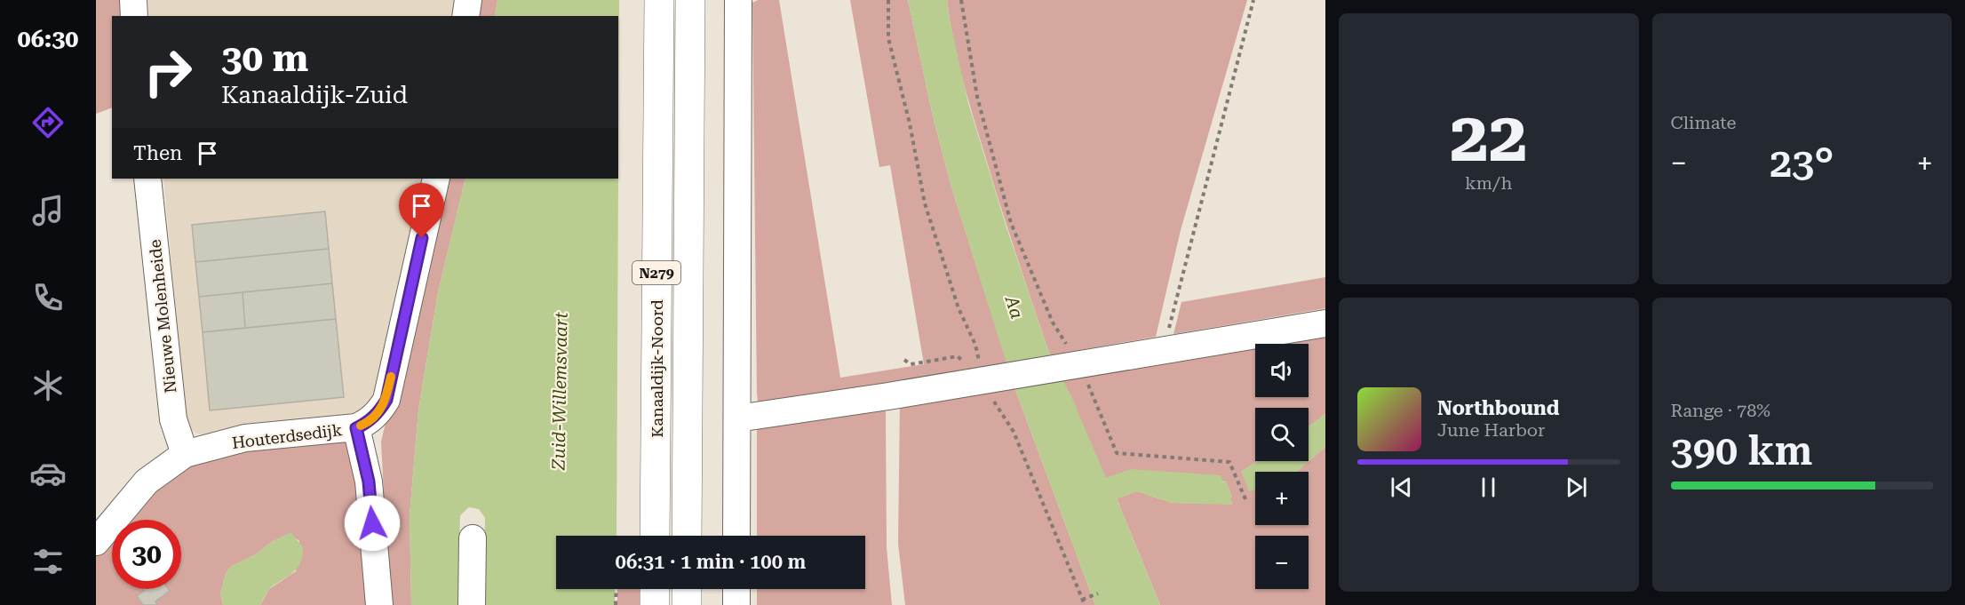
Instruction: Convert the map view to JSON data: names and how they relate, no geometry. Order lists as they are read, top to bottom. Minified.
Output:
{"streets":{"highway":["N279","Kanaaldijk-Noord"],"street":["Nieuwe Molenheide","Houterdsedijk"]},"crossings":[["Nieuwe Molenheide","Houterdsedijk"]],"water":["Aa","Zuid-Willemsvaart"],"page":{"tabs":"06:30","tile":[["22","km/h"],"Climate",["Range · 78%","390 km"]],"turn":["30 m","Kanaaldijk-Zuid"],"then":"Then","heat":["−","23°","+"],"map_buttons":["+","−"],"song":["Northbound","June Harbor"],"limit":"30","trip":"06:31 · 1 min · 100 m"}}
